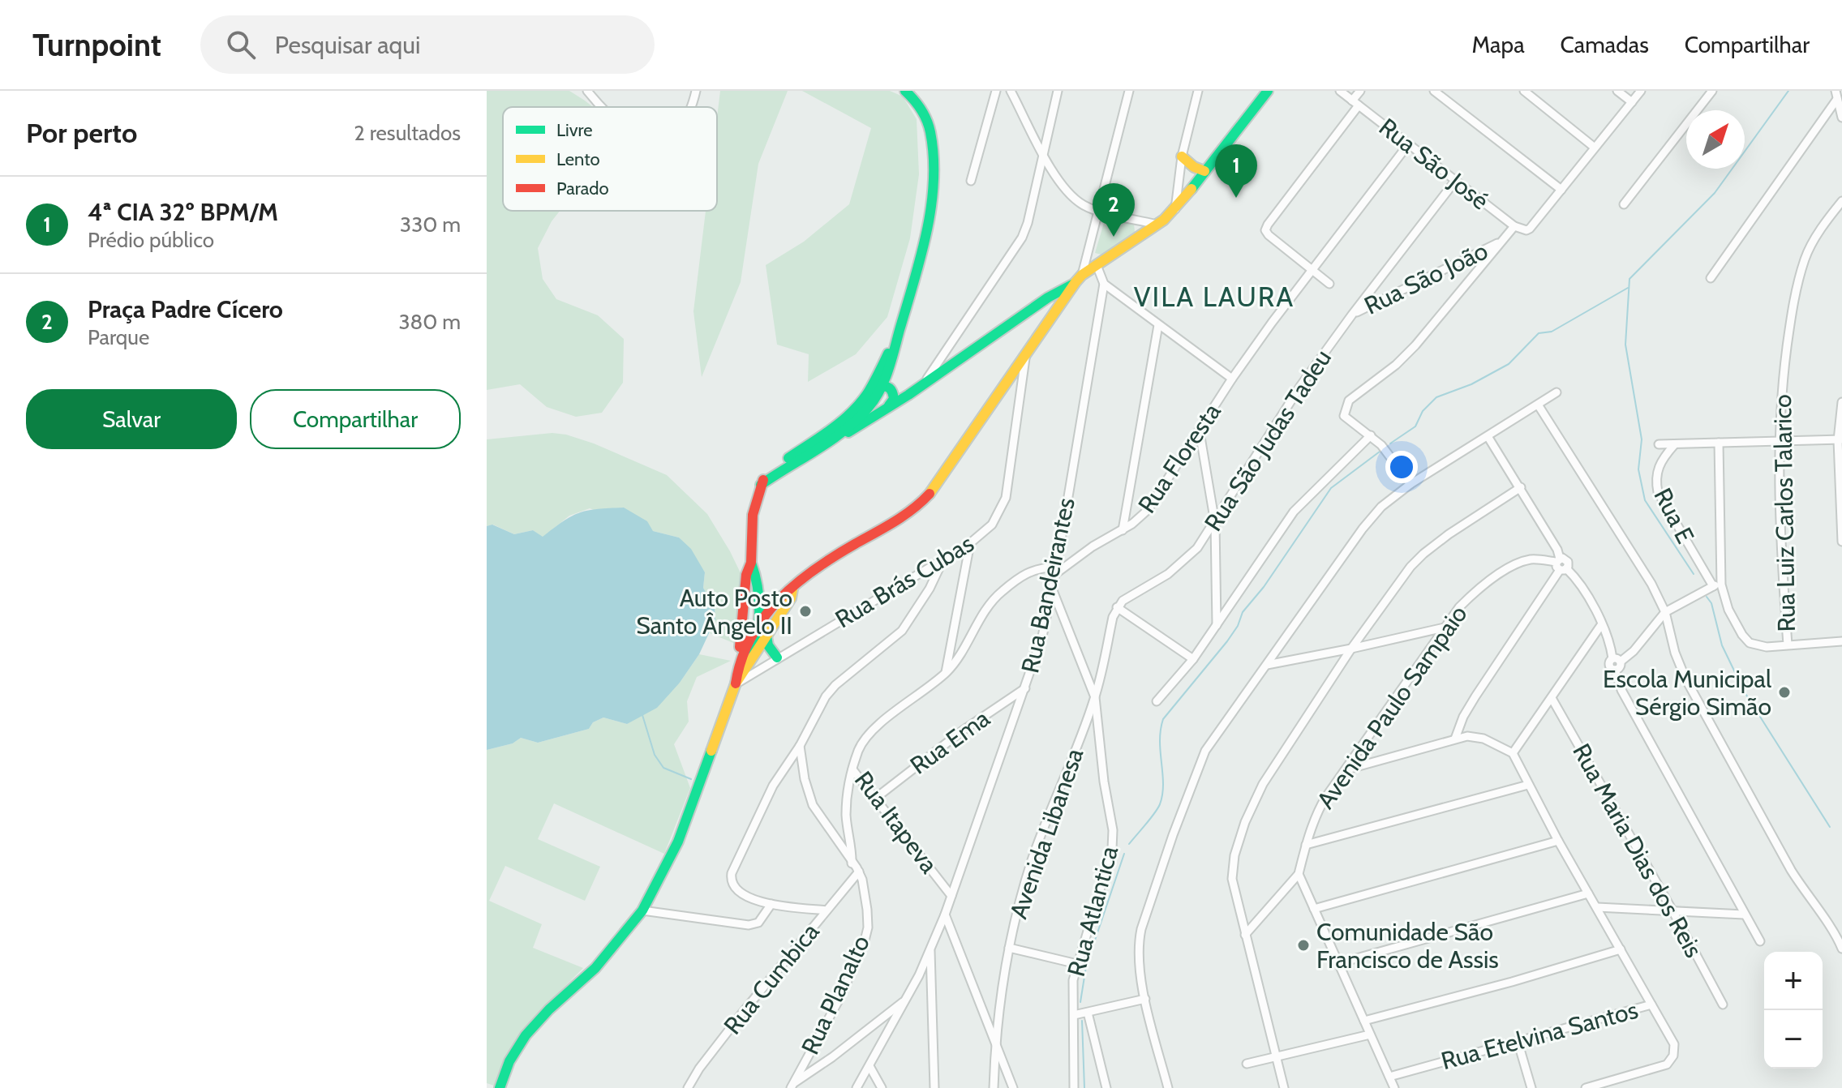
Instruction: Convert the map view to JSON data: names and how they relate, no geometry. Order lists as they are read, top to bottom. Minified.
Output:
{"streets":{"street":["Rua São José","Rua São João","Rua São Judas Tadeu","Rua Floresta","Rua Luiz Carlos Talarico","Rua E","Rua Brás Cubas","Rua Bandeirantes","Avenida Paulo Sampaio","Rua Ema","Rua Itapeva","Avenida Libanesa","Rua Maria Dias dos Reis","Rua Atlantica","Rua Cumbica","Rua Planalto","Rua Etelvina Santos"]},"crossings":[["Rua São José","Rua São Judas Tadeu"],["Rua São José","Rua Floresta"],["Rua São João","Rua São Judas Tadeu"],["Rua Floresta","Rua Bandeirantes"],["Rua Floresta","Rua Itapeva"],["Rua Bandeirantes","Rua Ema"],["Rua Bandeirantes","Rua Itapeva"],["Rua Bandeirantes","Rua Atlantica"],["Rua Ema","Rua Itapeva"],["Rua Itapeva","Rua Planalto"],["Avenida Libanesa","Rua Atlantica"],["Rua Cumbica","Rua Planalto"]],"districts":["VILA LAURA"],"places":["Auto Posto Santo Ângelo II","Escola Municipal Sérgio Simão","Comunidade São Francisco de Assis"],"legend":["Livre","Lento","Parado"],"north":"top right","page":{"header":"Turnpoint","search":"Pesquisar aqui","nav":["Mapa","Camadas","Compartilhar"],"heading":["Por perto","2 resultados"],"pins":["1","2"],"list":[{"mark":"1","name":"4ª CIA 32º BPM/M","note":"Prédio público","value":"330 m"},{"mark":"2","name":"Praça Padre Cícero","note":"Parque","value":"380 m"}],"buttons":["Salvar","Compartilhar"],"map_buttons":["+","−"]}}
